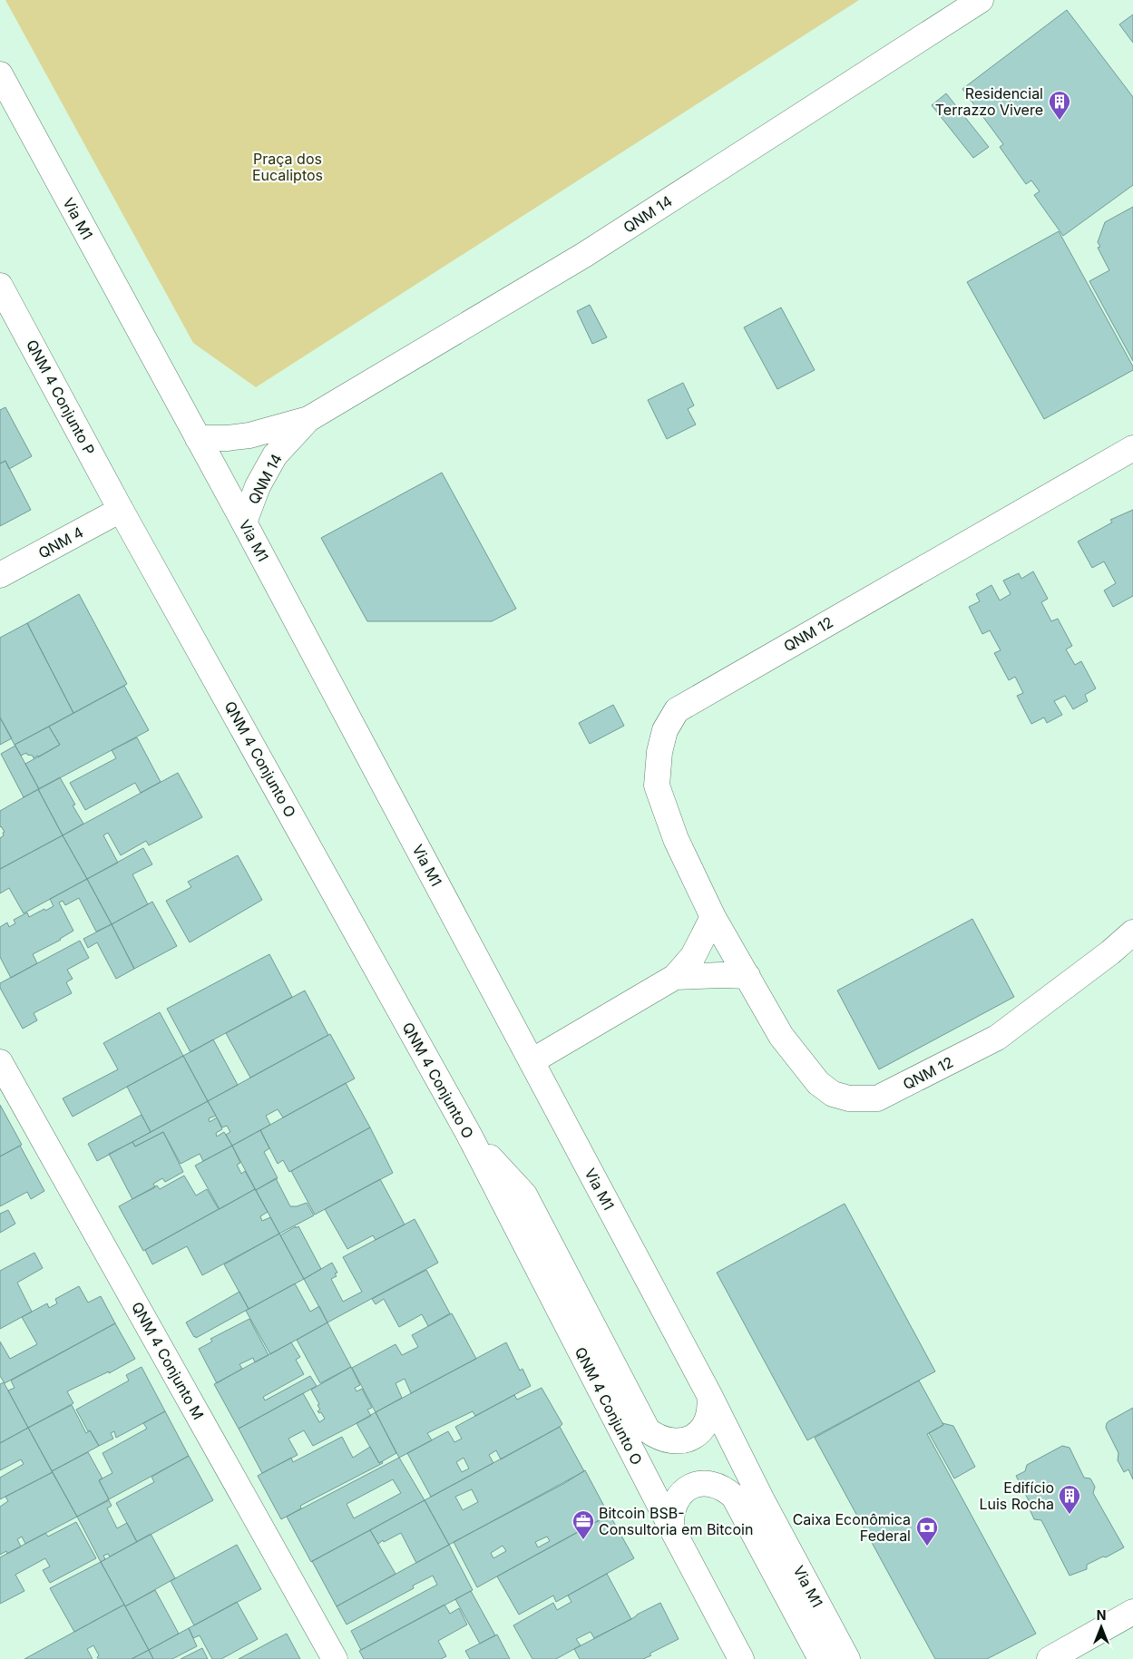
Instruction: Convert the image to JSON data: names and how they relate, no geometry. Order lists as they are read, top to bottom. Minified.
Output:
{"streets":{"main road":["QNM 14","Via M1","QNM 4 Conjunto P","QNM 4","QNM 12","QNM 4 Conjunto O","QNM 4 Conjunto M"]},"crossings":[["QNM 14","Via M1"],["QNM 4 Conjunto P","QNM 4"],["QNM 4 Conjunto P","QNM 4 Conjunto O"],["QNM 4","QNM 4 Conjunto O"]],"parks":["Praça dos Eucaliptos"],"places":{"building":["Residencial Terrazzo Vivere","Edifício Luis Rocha"],"office":["Bitcoin BSB- Consultoria em Bitcoin"],"bank":["Caixa Econômica Federal"]},"north":"top"}
